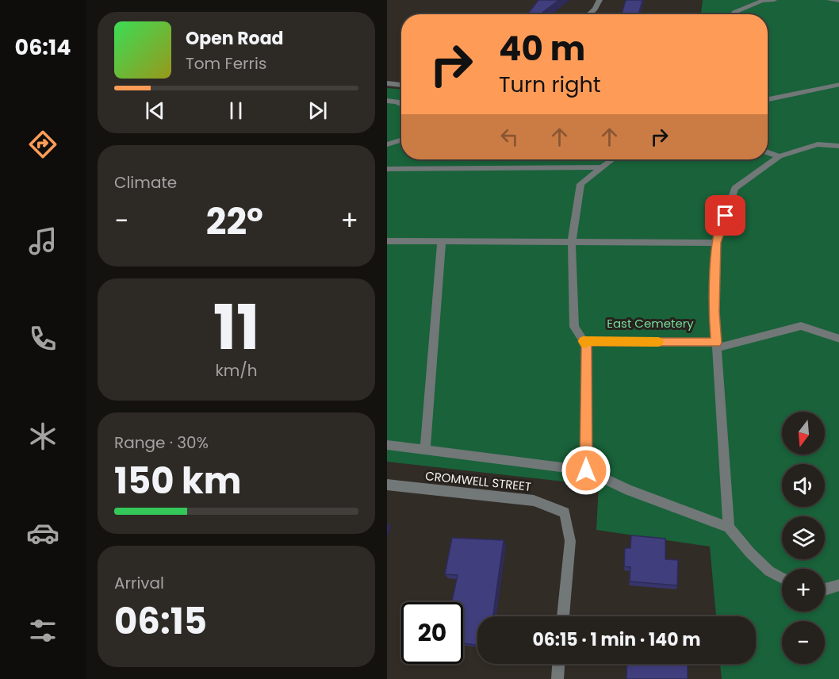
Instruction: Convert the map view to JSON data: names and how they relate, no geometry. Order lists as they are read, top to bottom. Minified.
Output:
{"streets":{"street":["CROMWELL STREET"]},"parks":["East Cemetery"],"north":"bottom","page":{"tabs":"06:14","turn":["40 m","Turn right"],"song":["Open Road","Tom Ferris"],"tile":["Climate",["11","km/h"],["Range · 30%","150 km"],["Arrival","06:15"]],"heat":["−","22°","+"],"map_buttons":["+","−"],"limit":"20","trip":"06:15 · 1 min · 140 m"}}
